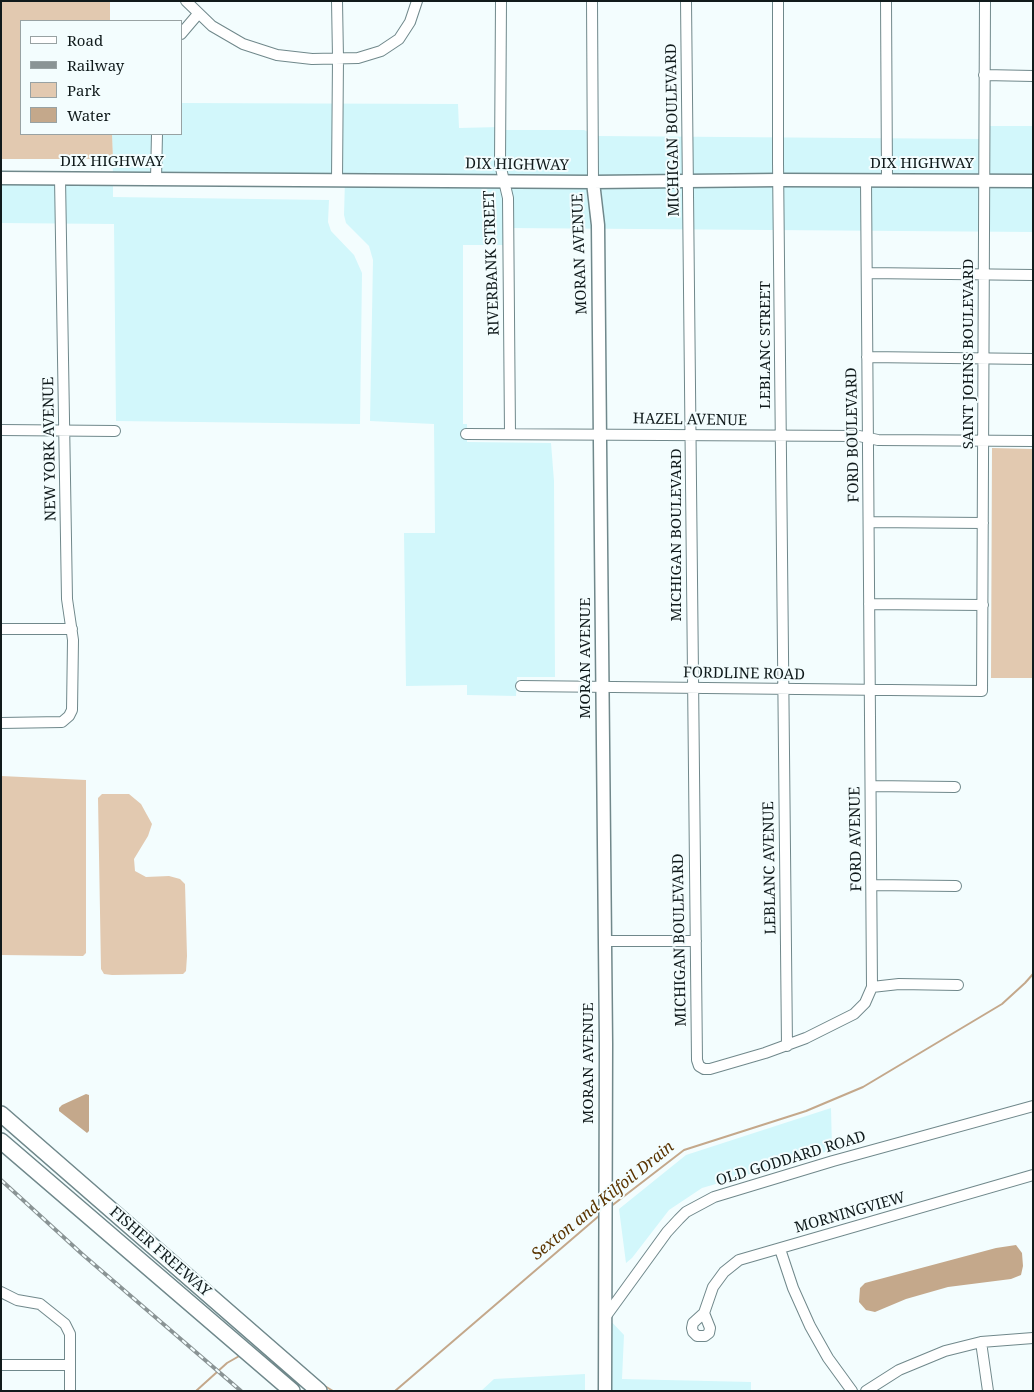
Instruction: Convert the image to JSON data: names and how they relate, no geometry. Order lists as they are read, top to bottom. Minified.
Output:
{"streets":{"highway":["FISHER FREEWAY"],"main road":["DIX HIGHWAY","MORAN AVENUE"],"street":["MICHIGAN BOULEVARD","RIVERBANK STREET","LEBLANC STREET","SAINT JOHNS BOULEVARD","HAZEL AVENUE","FORD BOULEVARD","NEW YORK AVENUE","FORDLINE ROAD","FORD AVENUE","LEBLANC AVENUE","OLD GODDARD ROAD","MORNINGVIEW"]},"crossings":[["MICHIGAN BOULEVARD","DIX HIGHWAY"],["MICHIGAN BOULEVARD","HAZEL AVENUE"],["MICHIGAN BOULEVARD","FORDLINE ROAD"],["MICHIGAN BOULEVARD","LEBLANC AVENUE"],["DIX HIGHWAY","MORAN AVENUE"],["DIX HIGHWAY","RIVERBANK STREET"],["DIX HIGHWAY","LEBLANC STREET"],["DIX HIGHWAY","SAINT JOHNS BOULEVARD"],["DIX HIGHWAY","FORD BOULEVARD"],["DIX HIGHWAY","NEW YORK AVENUE"],["MORAN AVENUE","HAZEL AVENUE"],["MORAN AVENUE","FORDLINE ROAD"],["MORAN AVENUE","OLD GODDARD ROAD"],["RIVERBANK STREET","HAZEL AVENUE"],["LEBLANC STREET","HAZEL AVENUE"],["LEBLANC STREET","FORDLINE ROAD"],["LEBLANC STREET","LEBLANC AVENUE"],["SAINT JOHNS BOULEVARD","HAZEL AVENUE"],["SAINT JOHNS BOULEVARD","FORDLINE ROAD"],["HAZEL AVENUE","FORD BOULEVARD"],["FORD BOULEVARD","FORDLINE ROAD"],["FORD BOULEVARD","FORD AVENUE"],["FORDLINE ROAD","FORD AVENUE"],["FORDLINE ROAD","LEBLANC AVENUE"]],"water":["Sexton and Kilfoil Drain"],"legend":["Road","Railway","Park","Water"]}
